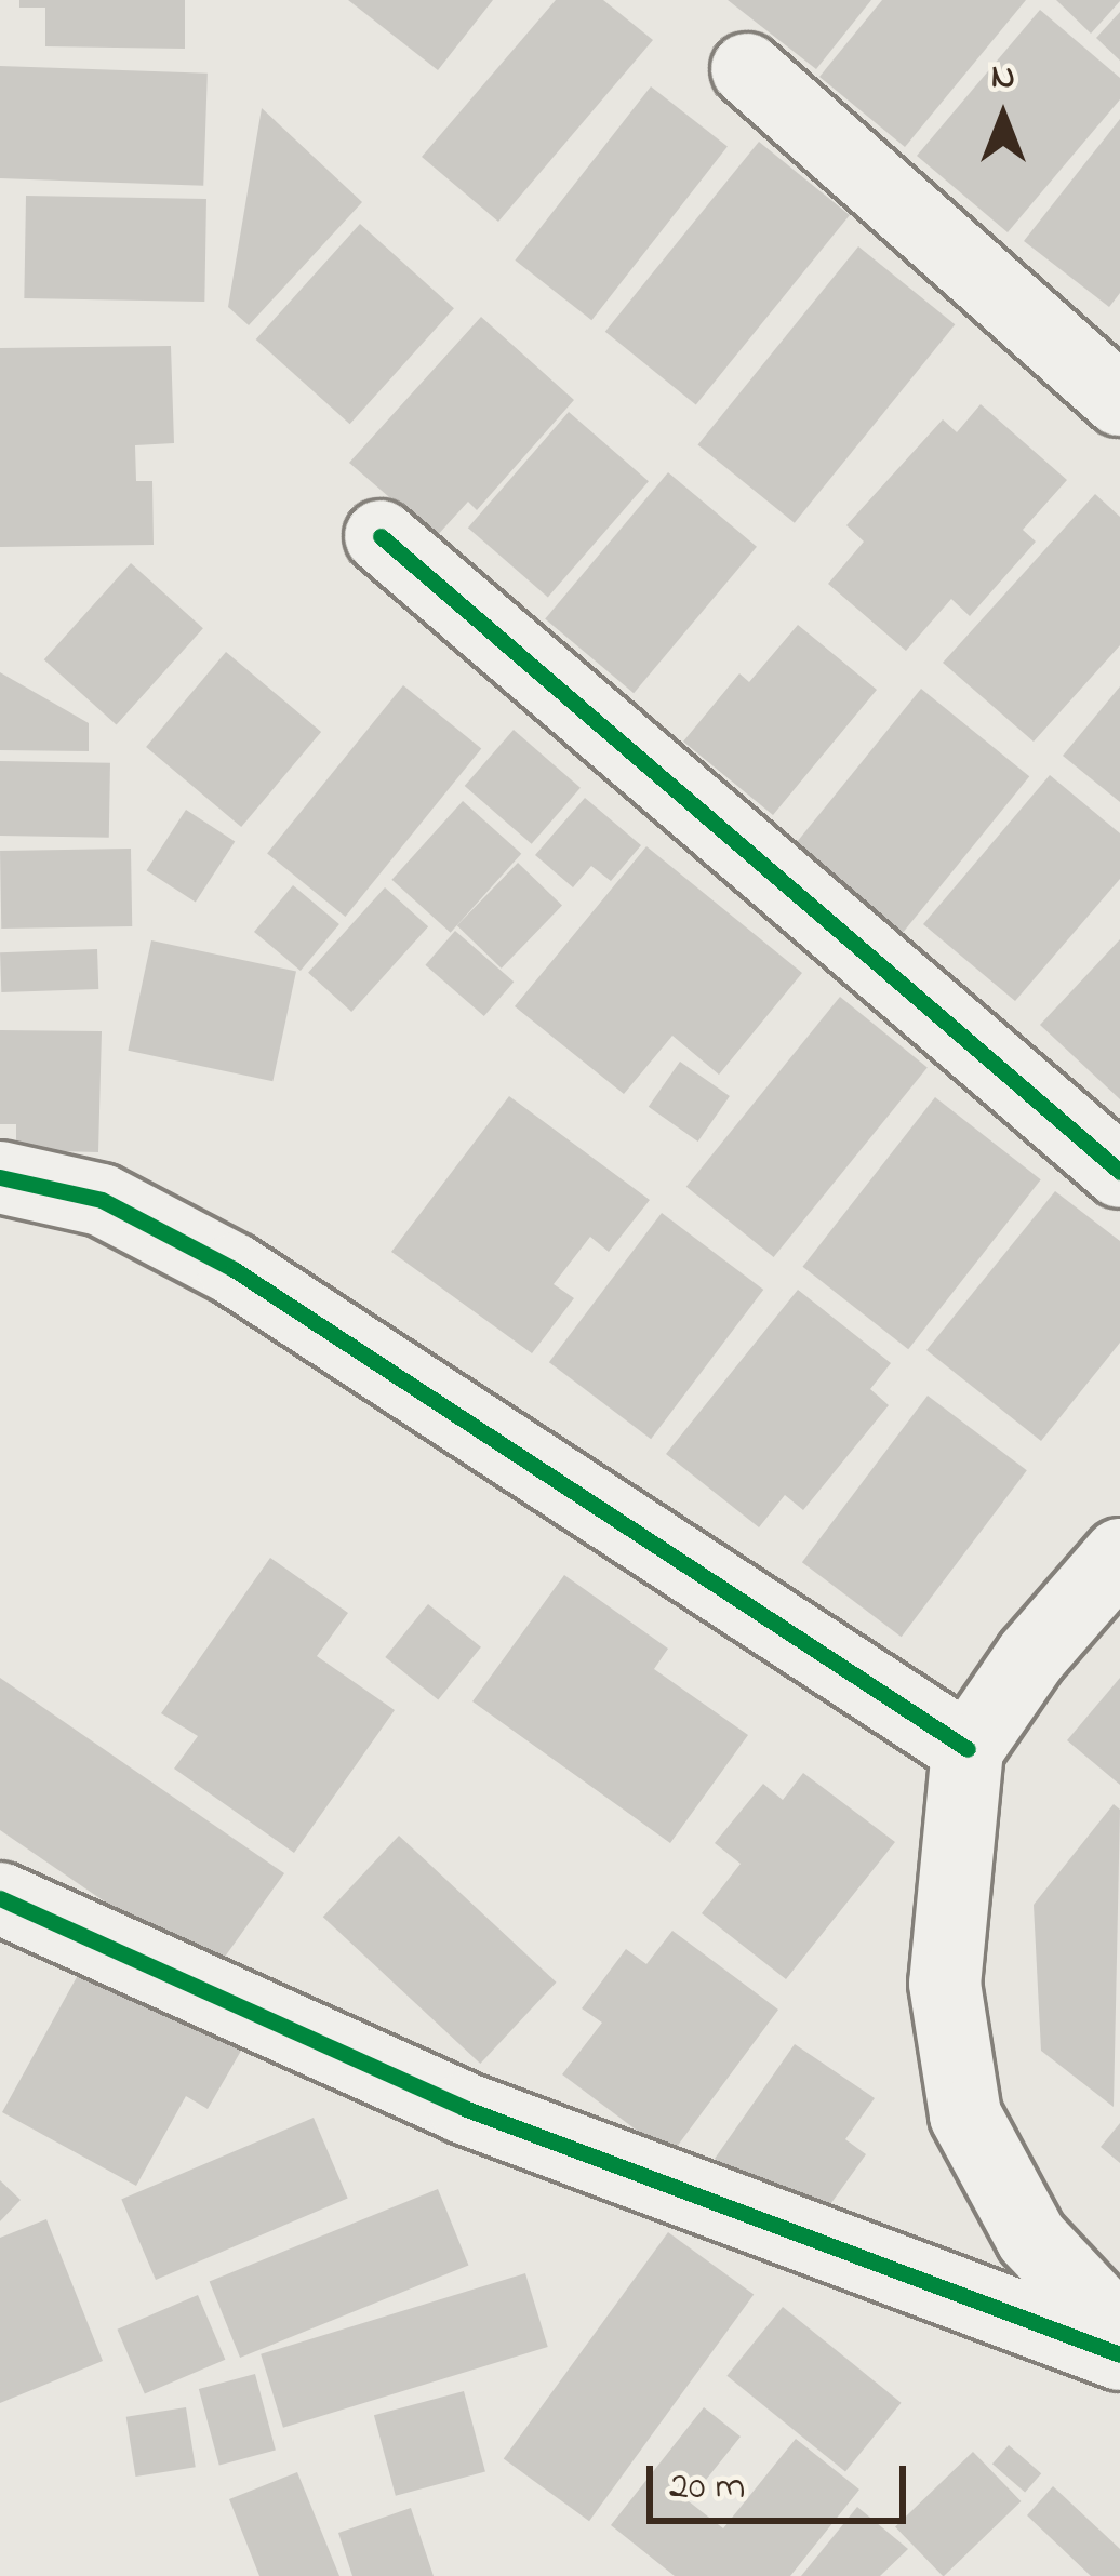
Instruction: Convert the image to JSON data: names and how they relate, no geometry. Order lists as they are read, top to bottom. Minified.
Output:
{"scale_bar":"20 m","north":"top"}
